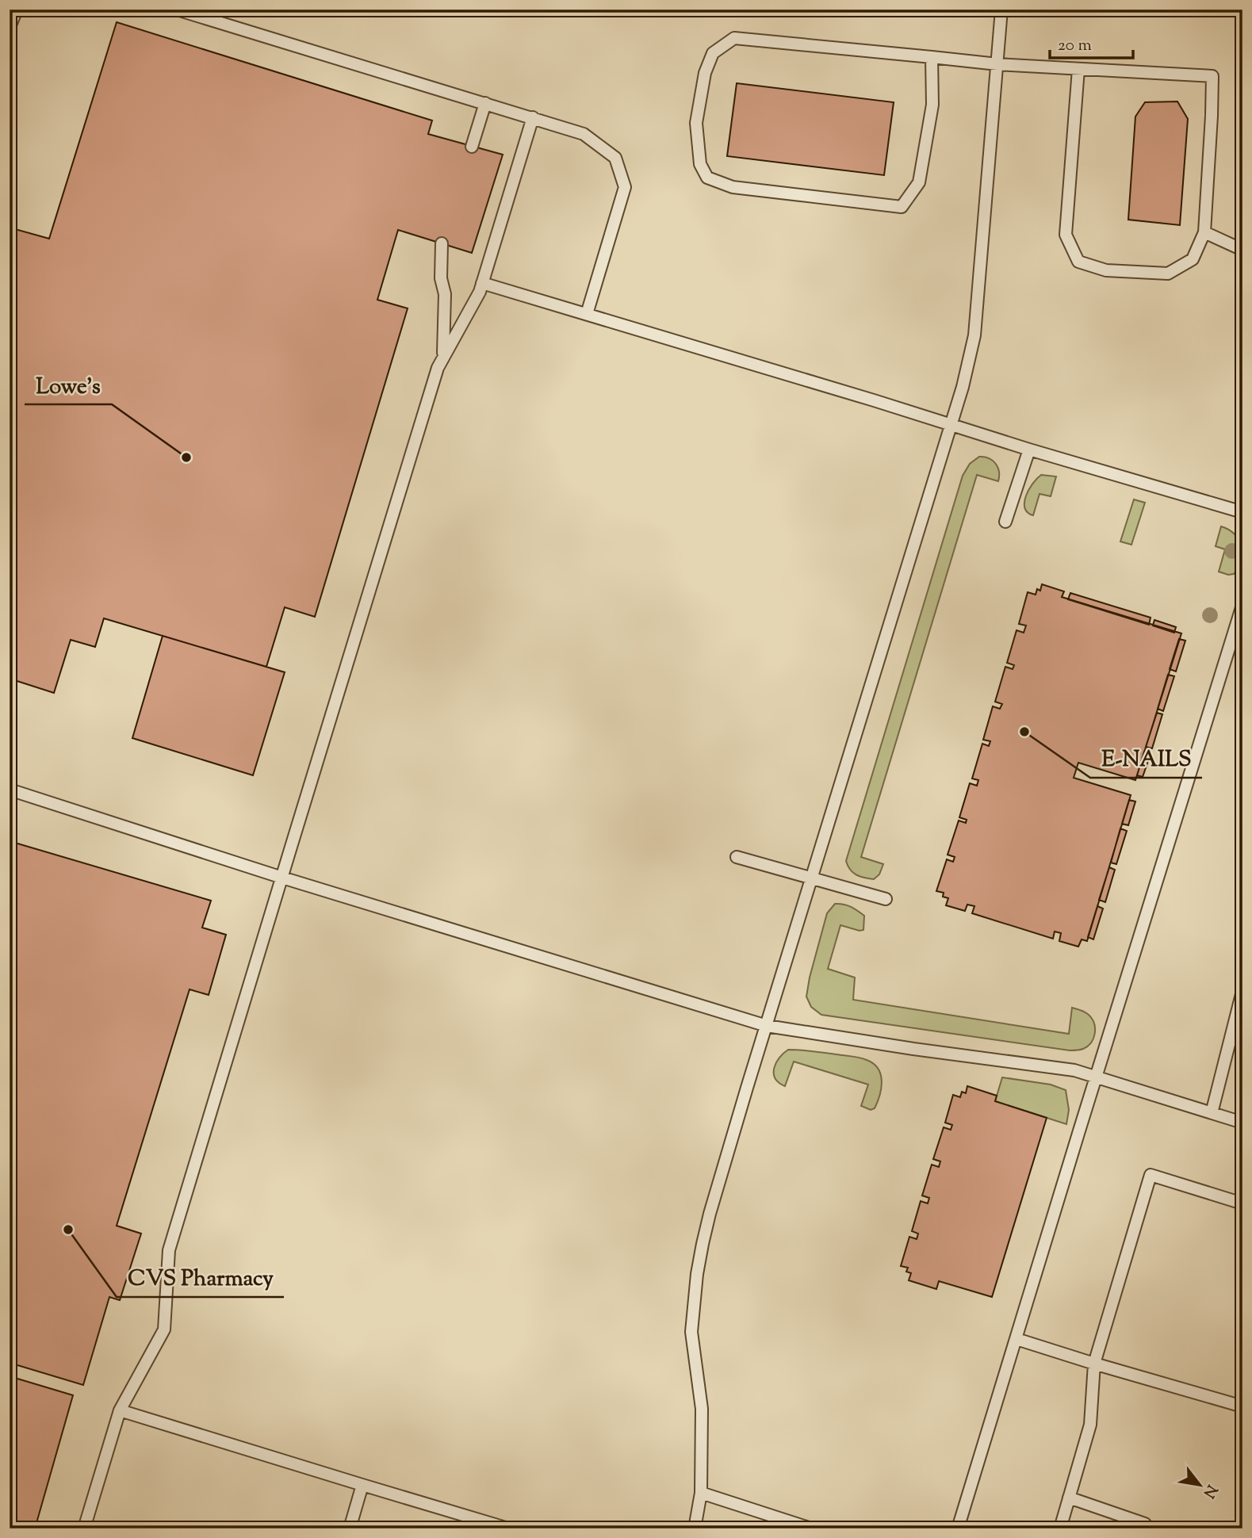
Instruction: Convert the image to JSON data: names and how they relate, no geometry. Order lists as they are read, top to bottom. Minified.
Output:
{"places":["Lowe's","E-NAILS","CVS Pharmacy"],"scale_bar":"20 m","north":"bottom right"}
